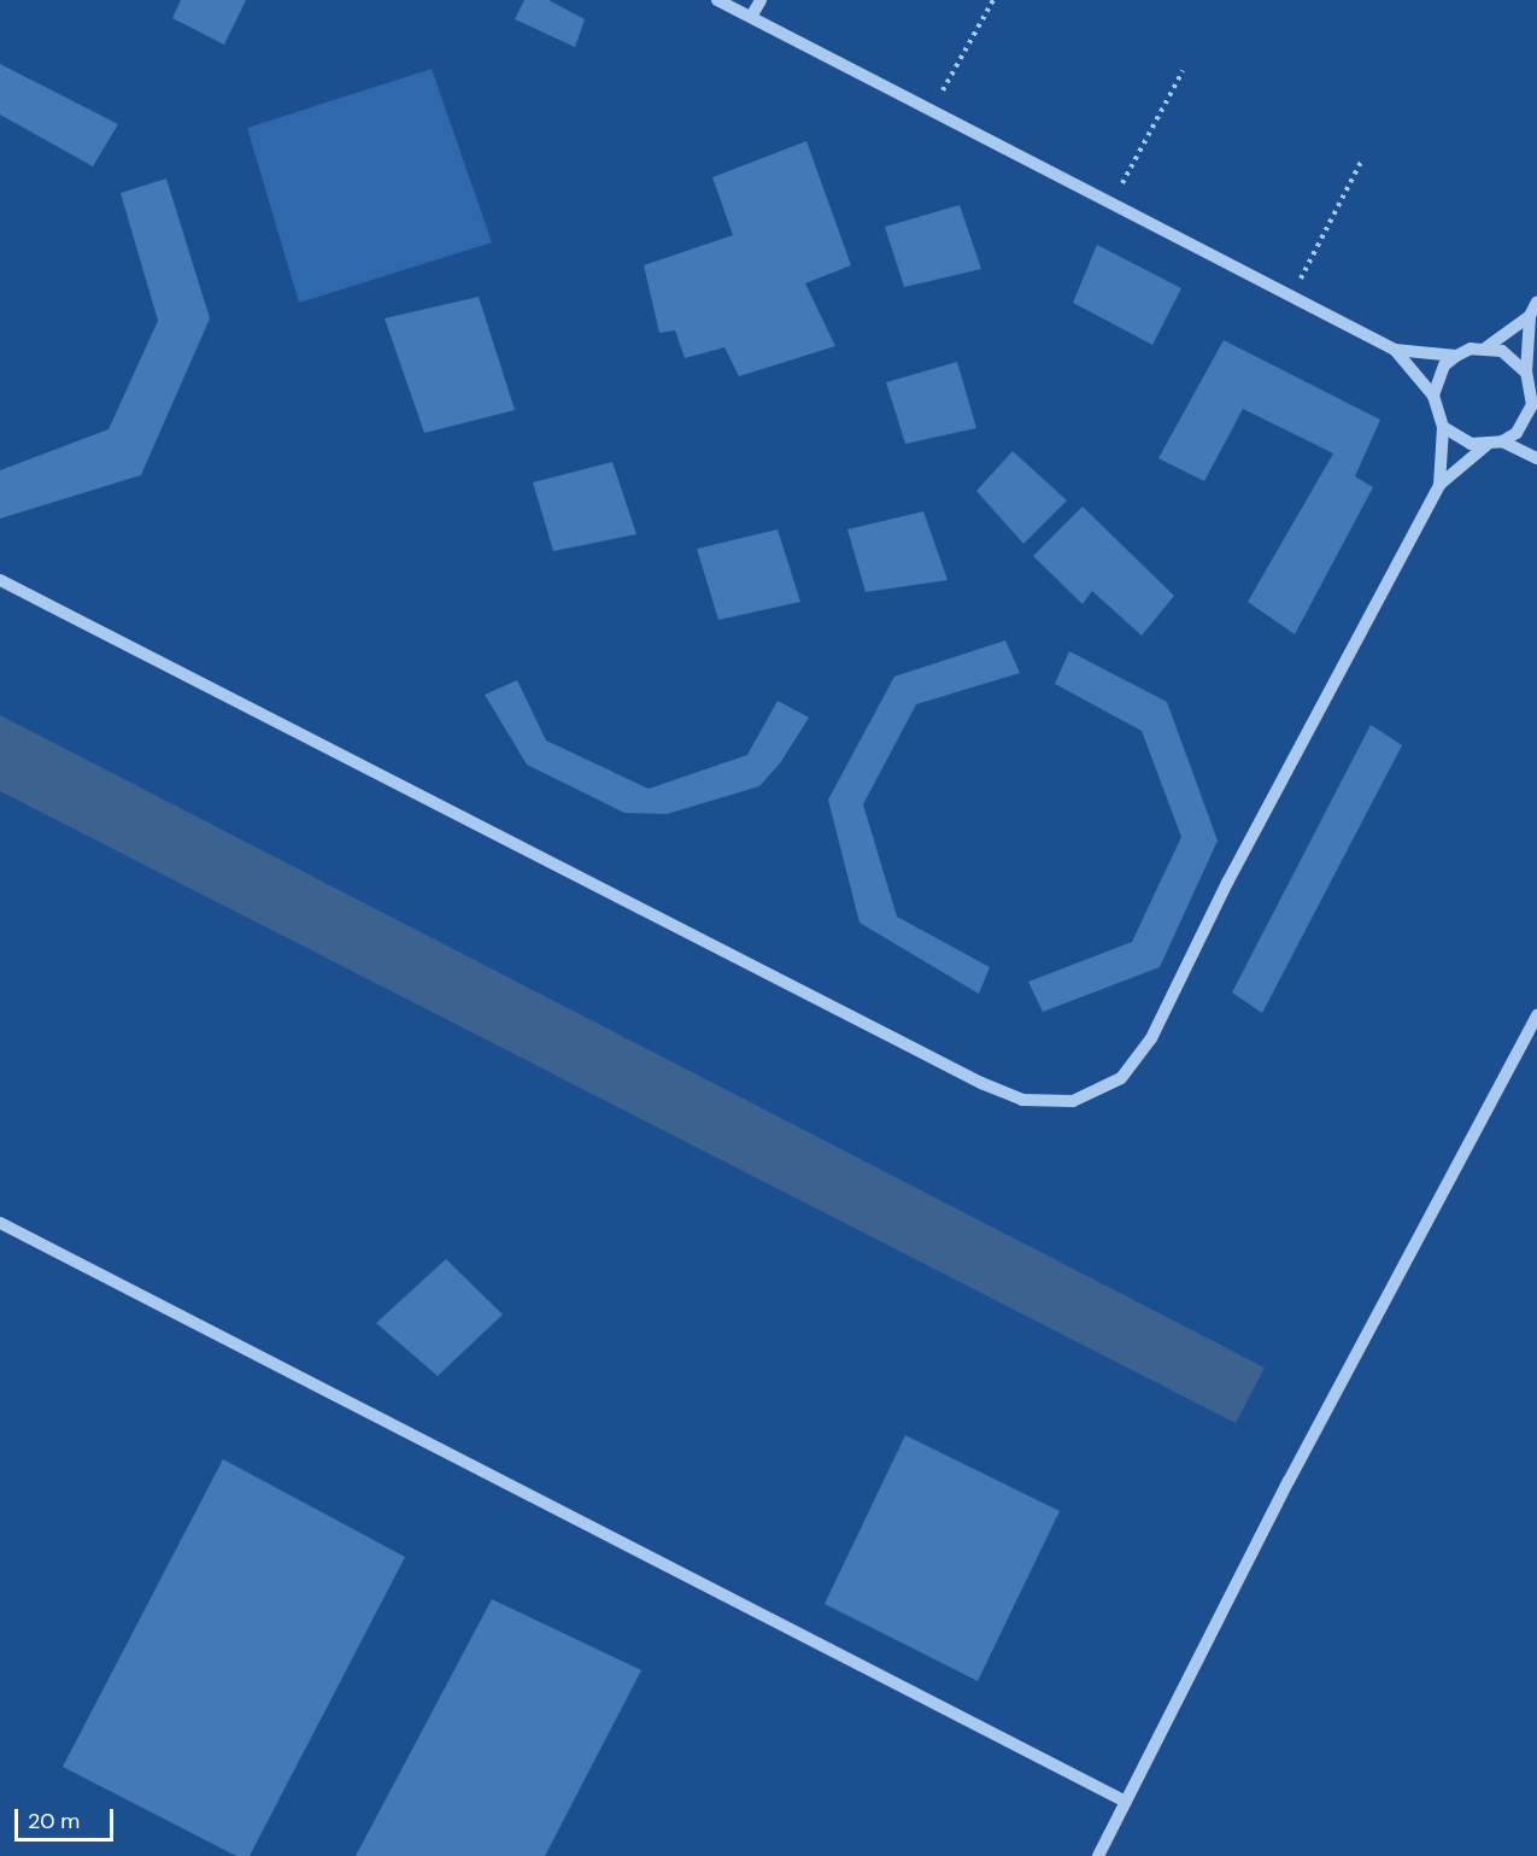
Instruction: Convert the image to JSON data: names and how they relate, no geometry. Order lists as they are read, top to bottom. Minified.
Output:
{"scale_bar":"20 m"}
